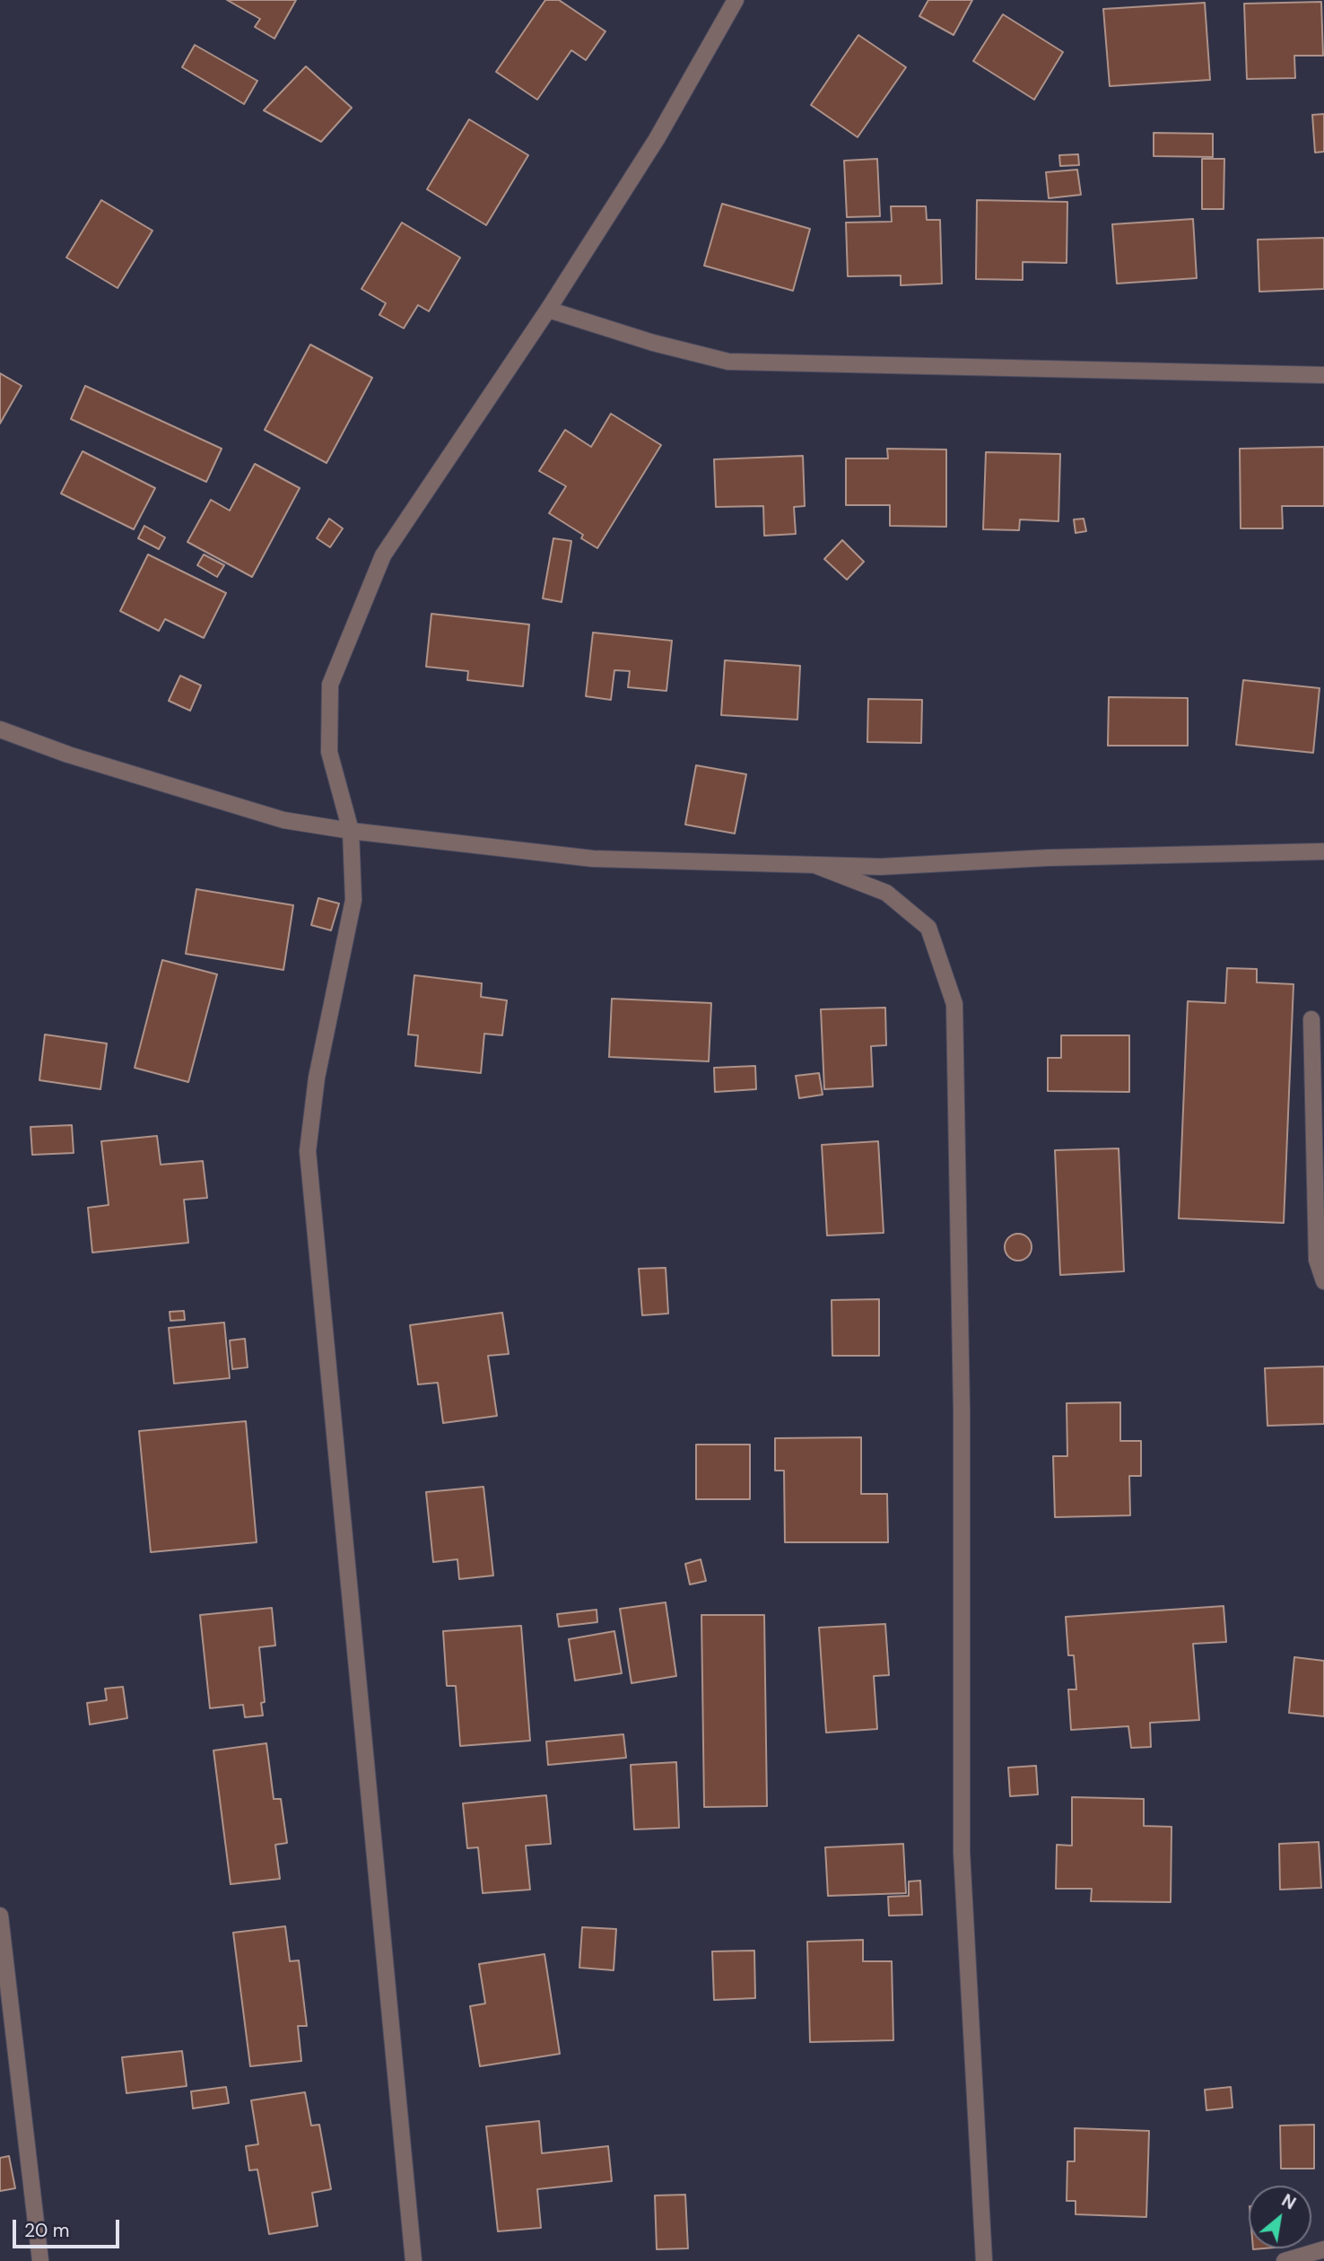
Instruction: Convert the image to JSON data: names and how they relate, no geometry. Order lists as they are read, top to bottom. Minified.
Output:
{"scale_bar":"20 m","north":"top right"}
